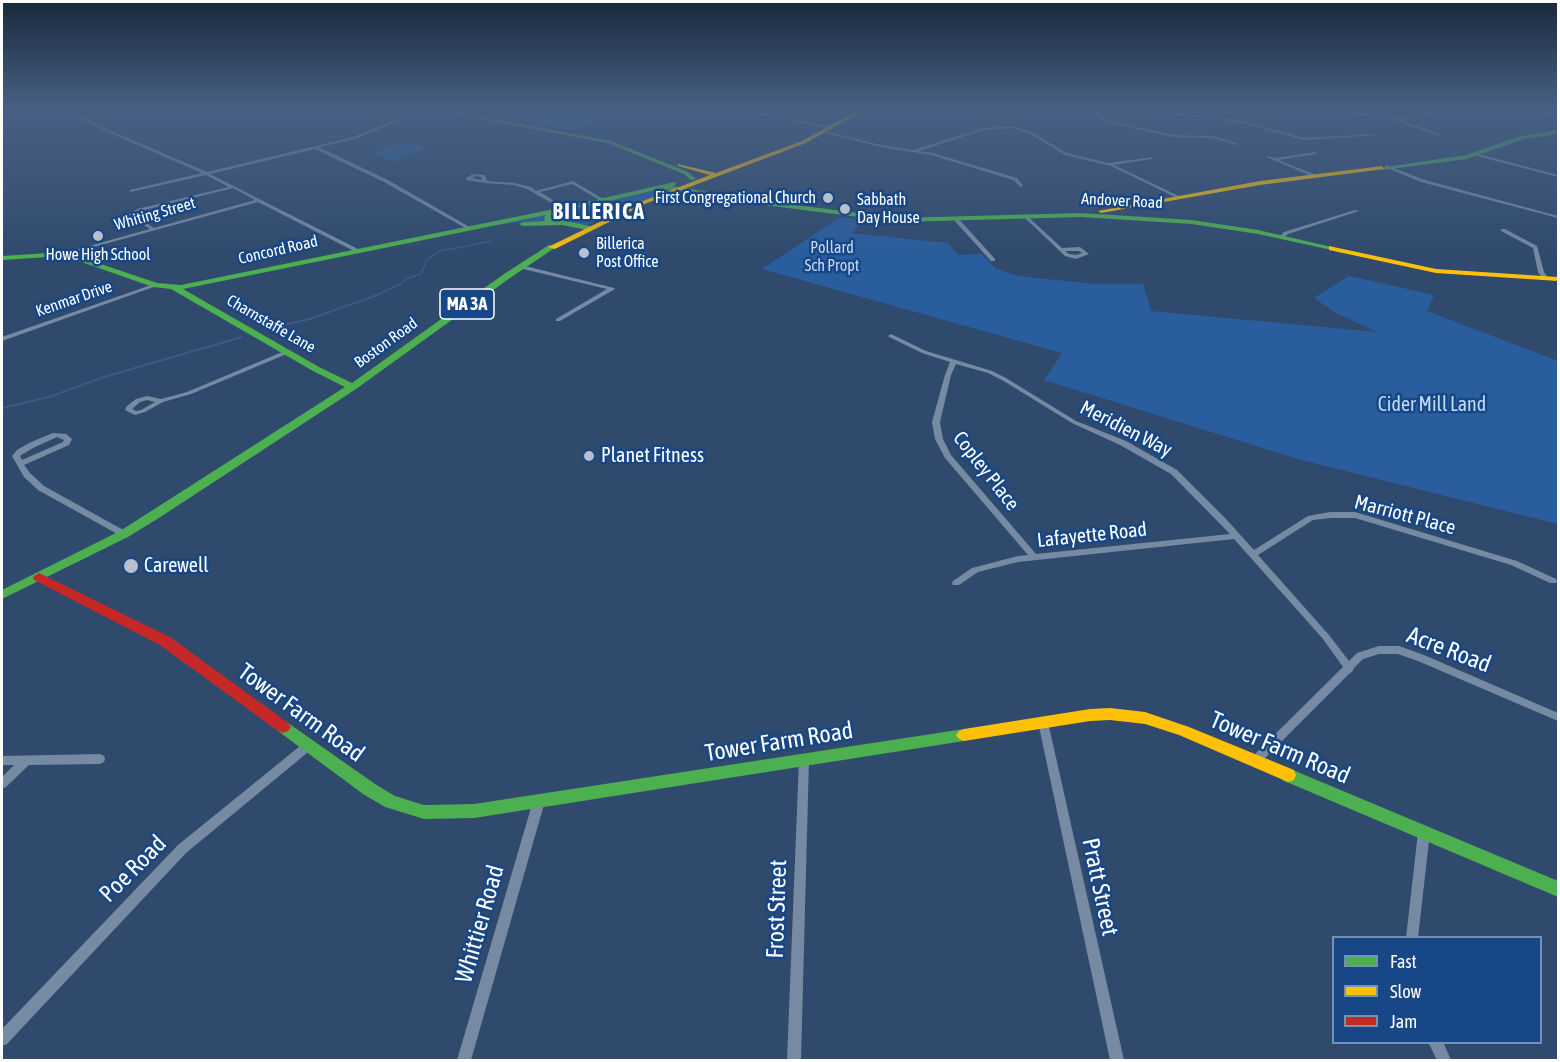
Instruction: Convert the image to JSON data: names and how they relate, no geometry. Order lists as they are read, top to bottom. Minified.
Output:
{"streets":{"main road":["Andover Road","Concord Road","MA 3A","Charnstaffe Lane","Boston Road","Tower Farm Road"],"street":["Whiting Street","Kenmar Drive","Meridien Way","Copley Place","Marriott Place","Lafayette Road","Acre Road","Poe Road","Pratt Street","Frost Street","Whittier Road"]},"crossings":[["Andover Road","Boston Road"],["Whiting Street","Concord Road"],["Concord Road","Kenmar Drive"],["Concord Road","Charnstaffe Lane"],["Concord Road","Boston Road"],["Charnstaffe Lane","Boston Road"],["Boston Road","Tower Farm Road"],["Meridien Way","Copley Place"],["Meridien Way","Marriott Place"],["Meridien Way","Lafayette Road"],["Meridien Way","Acre Road"],["Copley Place","Lafayette Road"],["Acre Road","Tower Farm Road"],["Tower Farm Road","Poe Road"],["Tower Farm Road","Pratt Street"],["Tower Farm Road","Frost Street"],["Tower Farm Road","Whittier Road"]],"districts":["BILLERICA"],"parks":["Pollard Sch Propt","Cider Mill Land"],"places":["First Congregational Church","Sabbath Day House","Howe High School","Billerica Post Office","Planet Fitness","Carewell"],"legend":["Fast","Slow","Jam"]}
